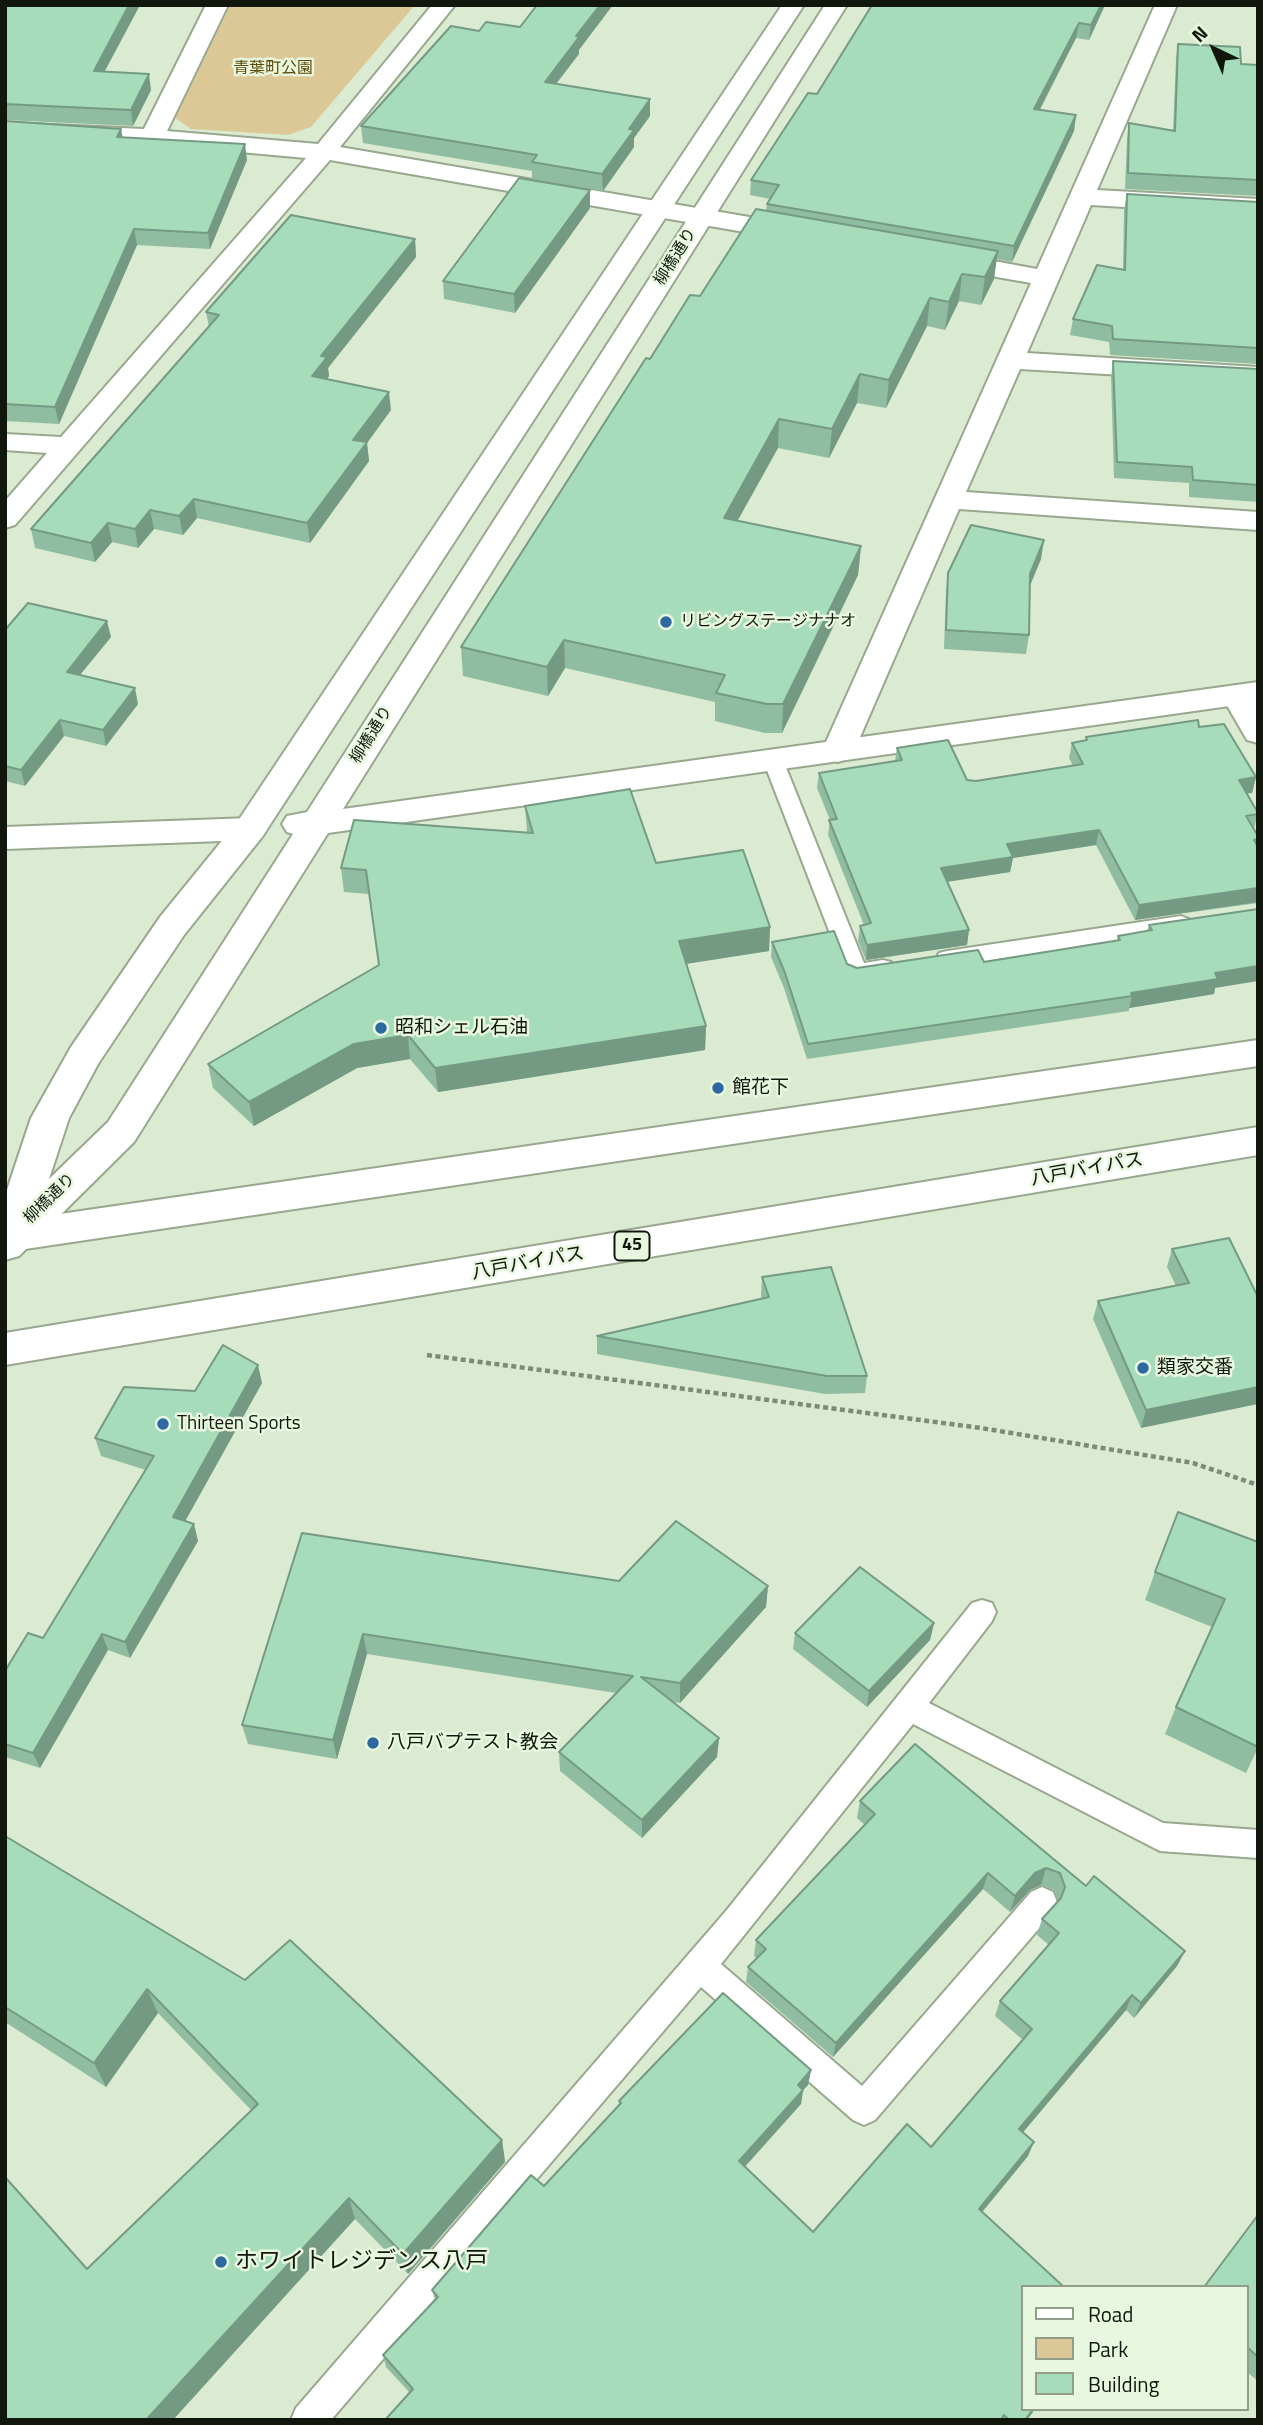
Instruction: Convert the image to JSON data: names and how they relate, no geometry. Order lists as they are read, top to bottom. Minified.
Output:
{"streets":{"main road":["柳橋通り","八戸バイパス","45"]},"parks":["青葉町公園"],"places":["リビングステージナナオ","昭和シェル石油","館花下","類家交番","Thirteen Sports","八戸バプテスト教会","ホワイトレジデンス八戸"],"legend":["Road","Park","Building"],"north":"top left"}
